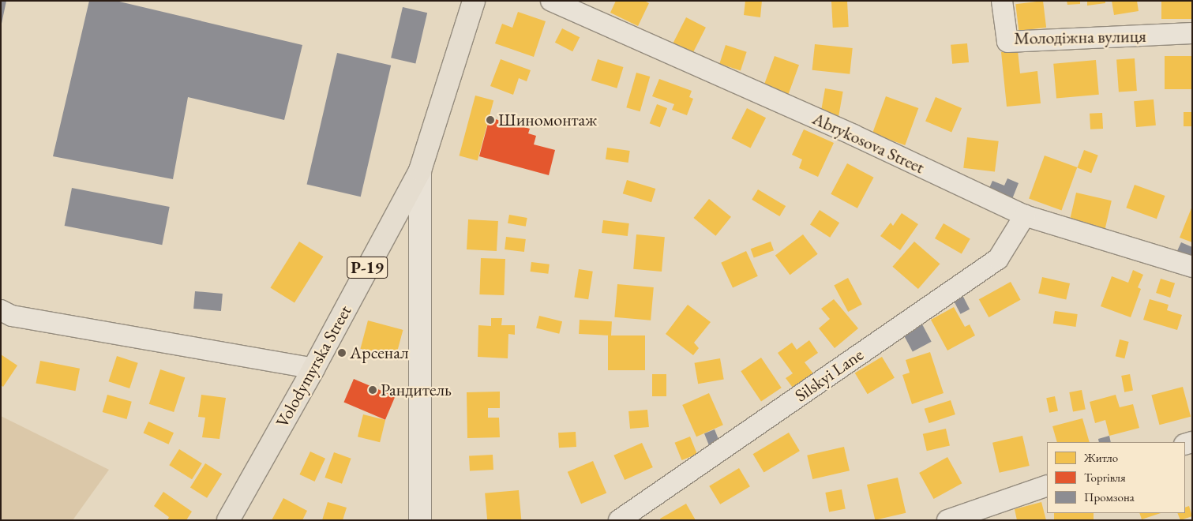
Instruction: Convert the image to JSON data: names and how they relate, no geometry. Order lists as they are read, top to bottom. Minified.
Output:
{"streets":{"main road":["Р-19","Volodymyrska Street"],"street":["Молодіжна вулиця","Abrykosova Street","Silskyi Lane"]},"crossings":[["Abrykosova Street","Silskyi Lane"]],"places":["Шиномонтаж","Арсенал","Рандитель"],"legend":["Житло","Торгівля","Промзона"]}
